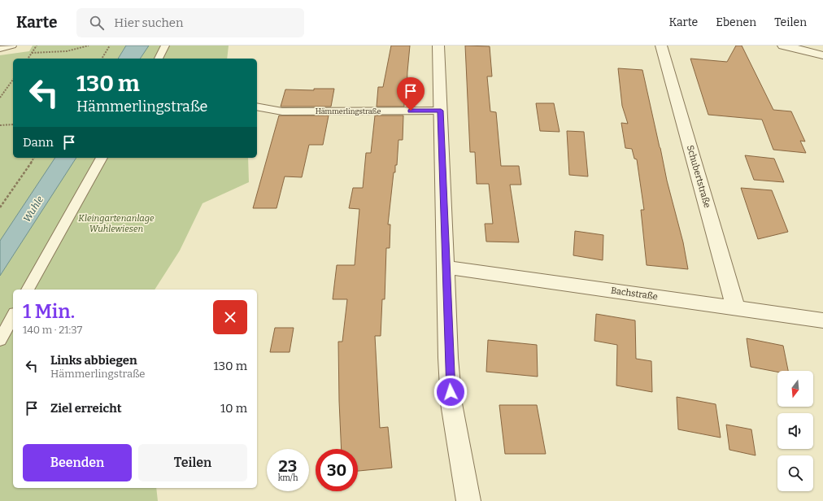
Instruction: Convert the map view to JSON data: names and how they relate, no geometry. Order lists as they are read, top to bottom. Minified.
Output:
{"streets":{"street":["Schubertstraße","Bachstraße"],"lane":["Hämmerlingstraße"]},"crossings":[["Schubertstraße","Bachstraße"]],"water":["Wuhle"],"parks":["Kleingartenanlage Wuhlewiesen"],"north":"bottom","page":{"header":"Karte","search":"Hier suchen","nav":["Karte","Ebenen","Teilen"],"turn":["130 m","Hämmerlingstraße"],"then":"Dann","heading":["1 Min.","140 m · 21:37"],"list":[{"name":"Links abbiegen","note":"Hämmerlingstraße","value":"130 m"},{"name":"Ziel erreicht","value":"10 m"}],"buttons":["Beenden","Teilen"],"speed":"23 km/h","limit":"30"}}
